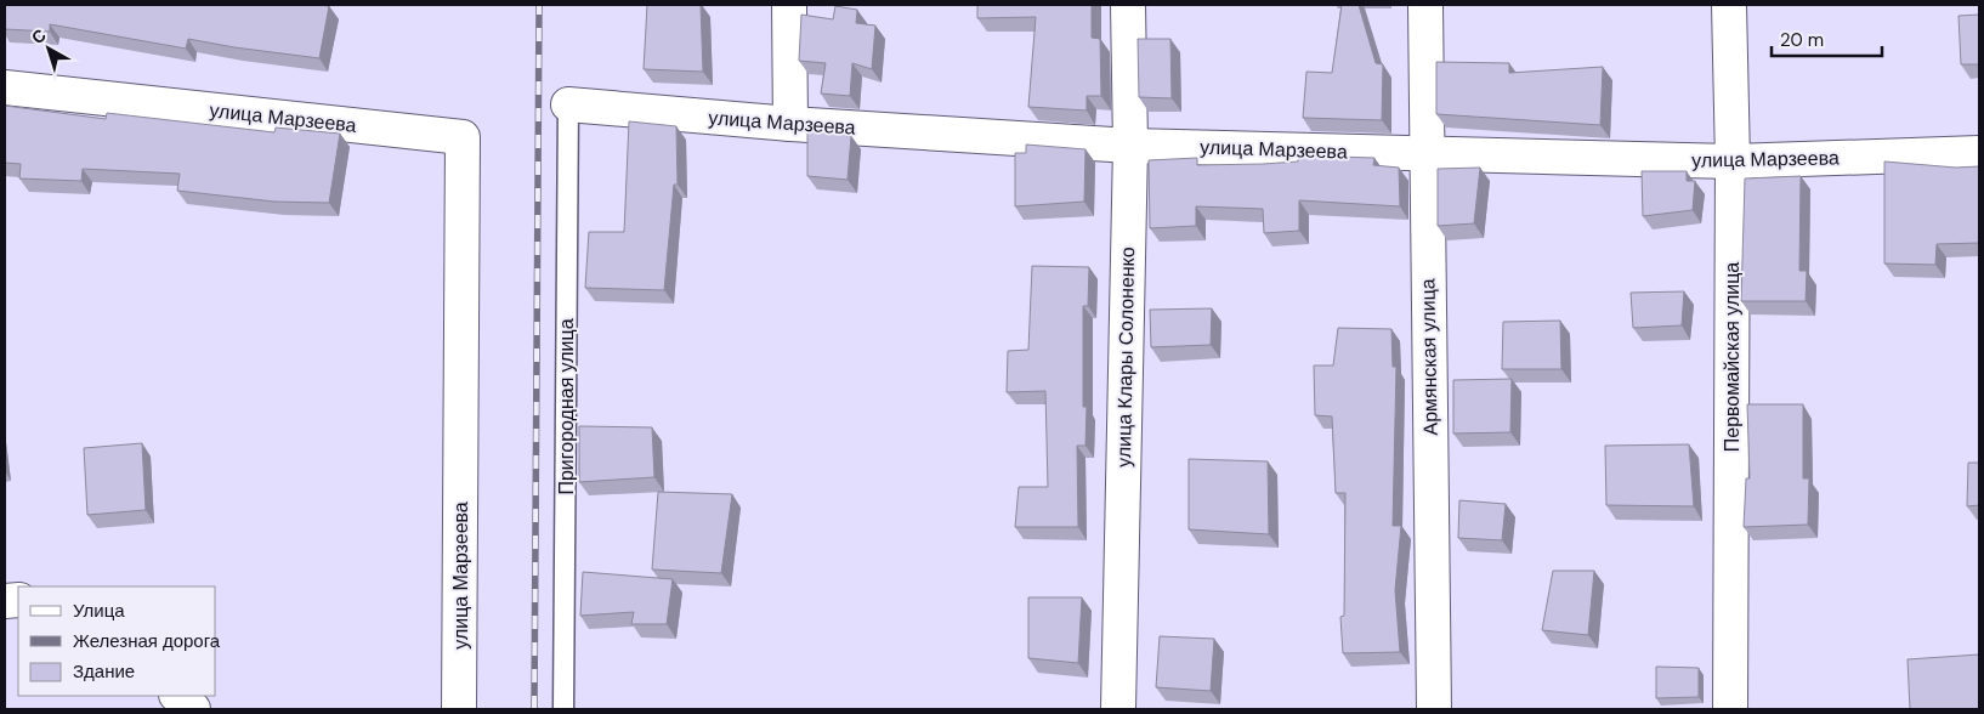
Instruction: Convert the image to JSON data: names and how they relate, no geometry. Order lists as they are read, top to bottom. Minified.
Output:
{"streets":{"street":["улица Марзеева","улица Клары Солоненко","Армянская улица","Первомайская улица"],"lane":["Пригородная улица"]},"crossings":[["улица Марзеева","улица Клары Солоненко"],["улица Марзеева","Армянская улица"],["улица Марзеева","Первомайская улица"],["улица Марзеева","Пригородная улица"]],"legend":["Улица","Железная дорога","Здание"],"scale_bar":"20 m","north":"top left"}
